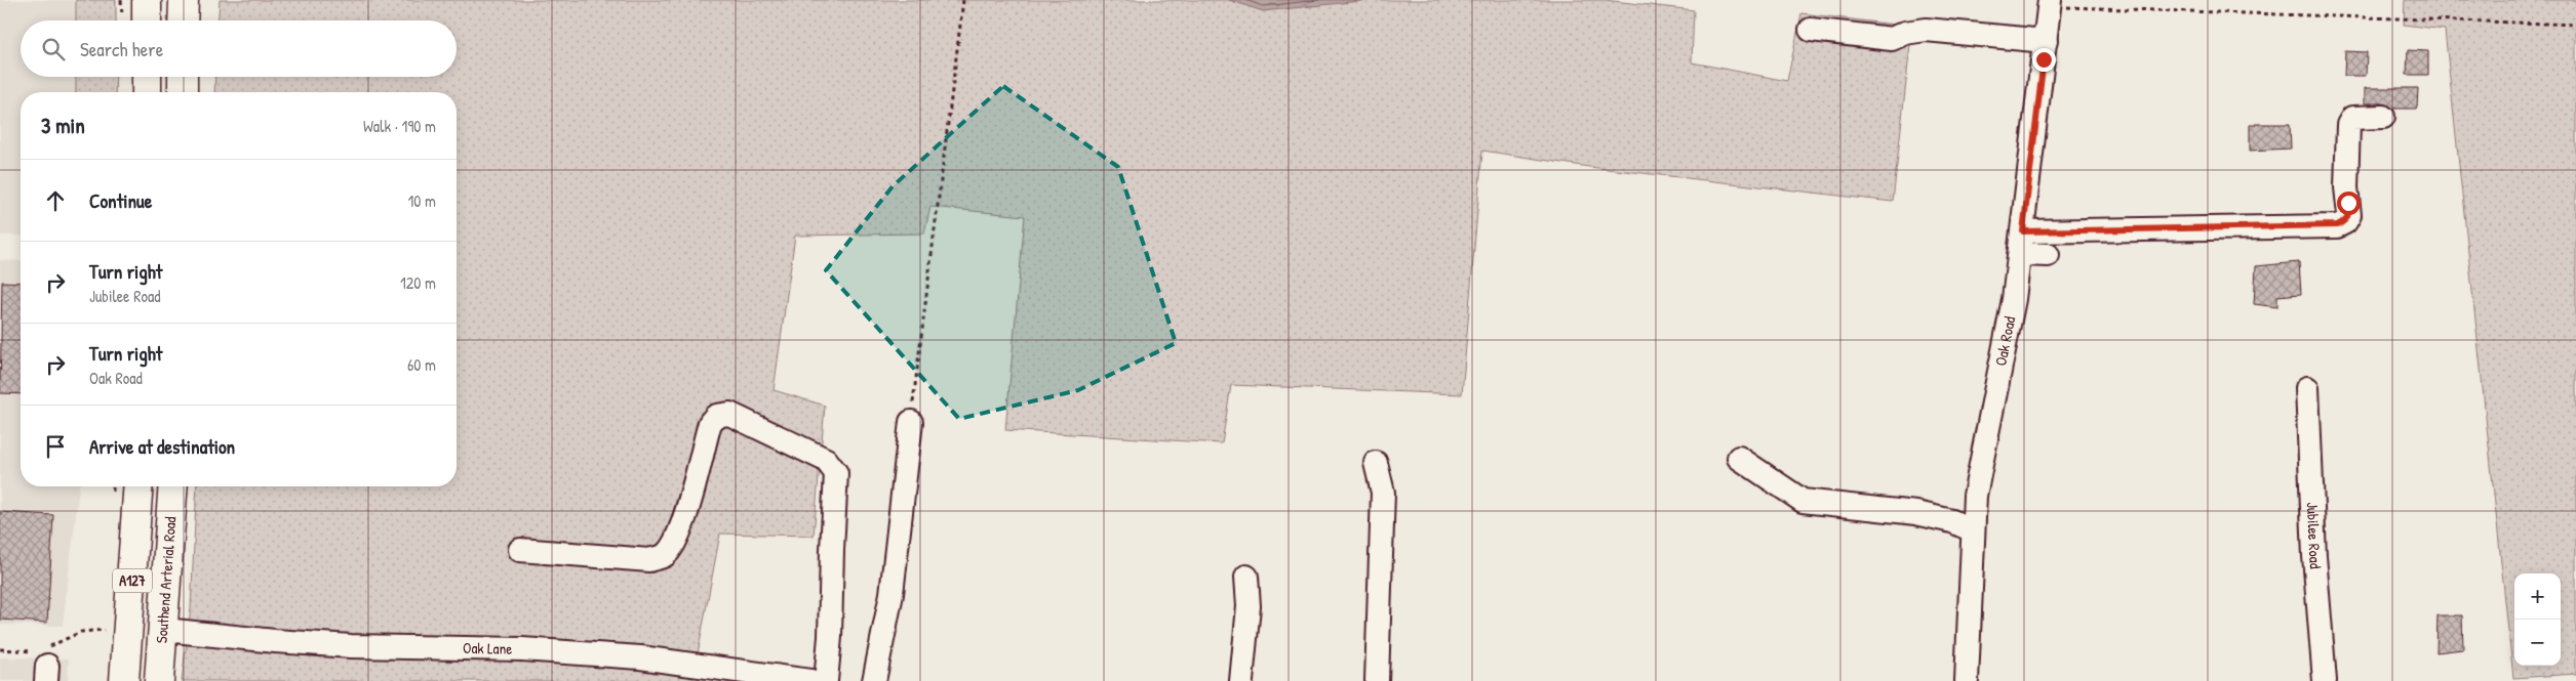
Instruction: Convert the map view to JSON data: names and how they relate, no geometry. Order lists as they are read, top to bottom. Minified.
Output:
{"streets":{"highway":["A127","Southend Arterial Road"],"street":["Oak Road","Jubilee Road","Oak Lane"]},"crossings":[["Southend Arterial Road","Oak Lane"]],"page":{"search":"Search here","heading":["3 min","Walk · 190 m"],"list":[["Continue","10 m"],["Turn right","Jubilee Road","120 m"],["Turn right","Oak Road","60 m"],"Arrive at destination"],"map_buttons":["+","−"]}}
